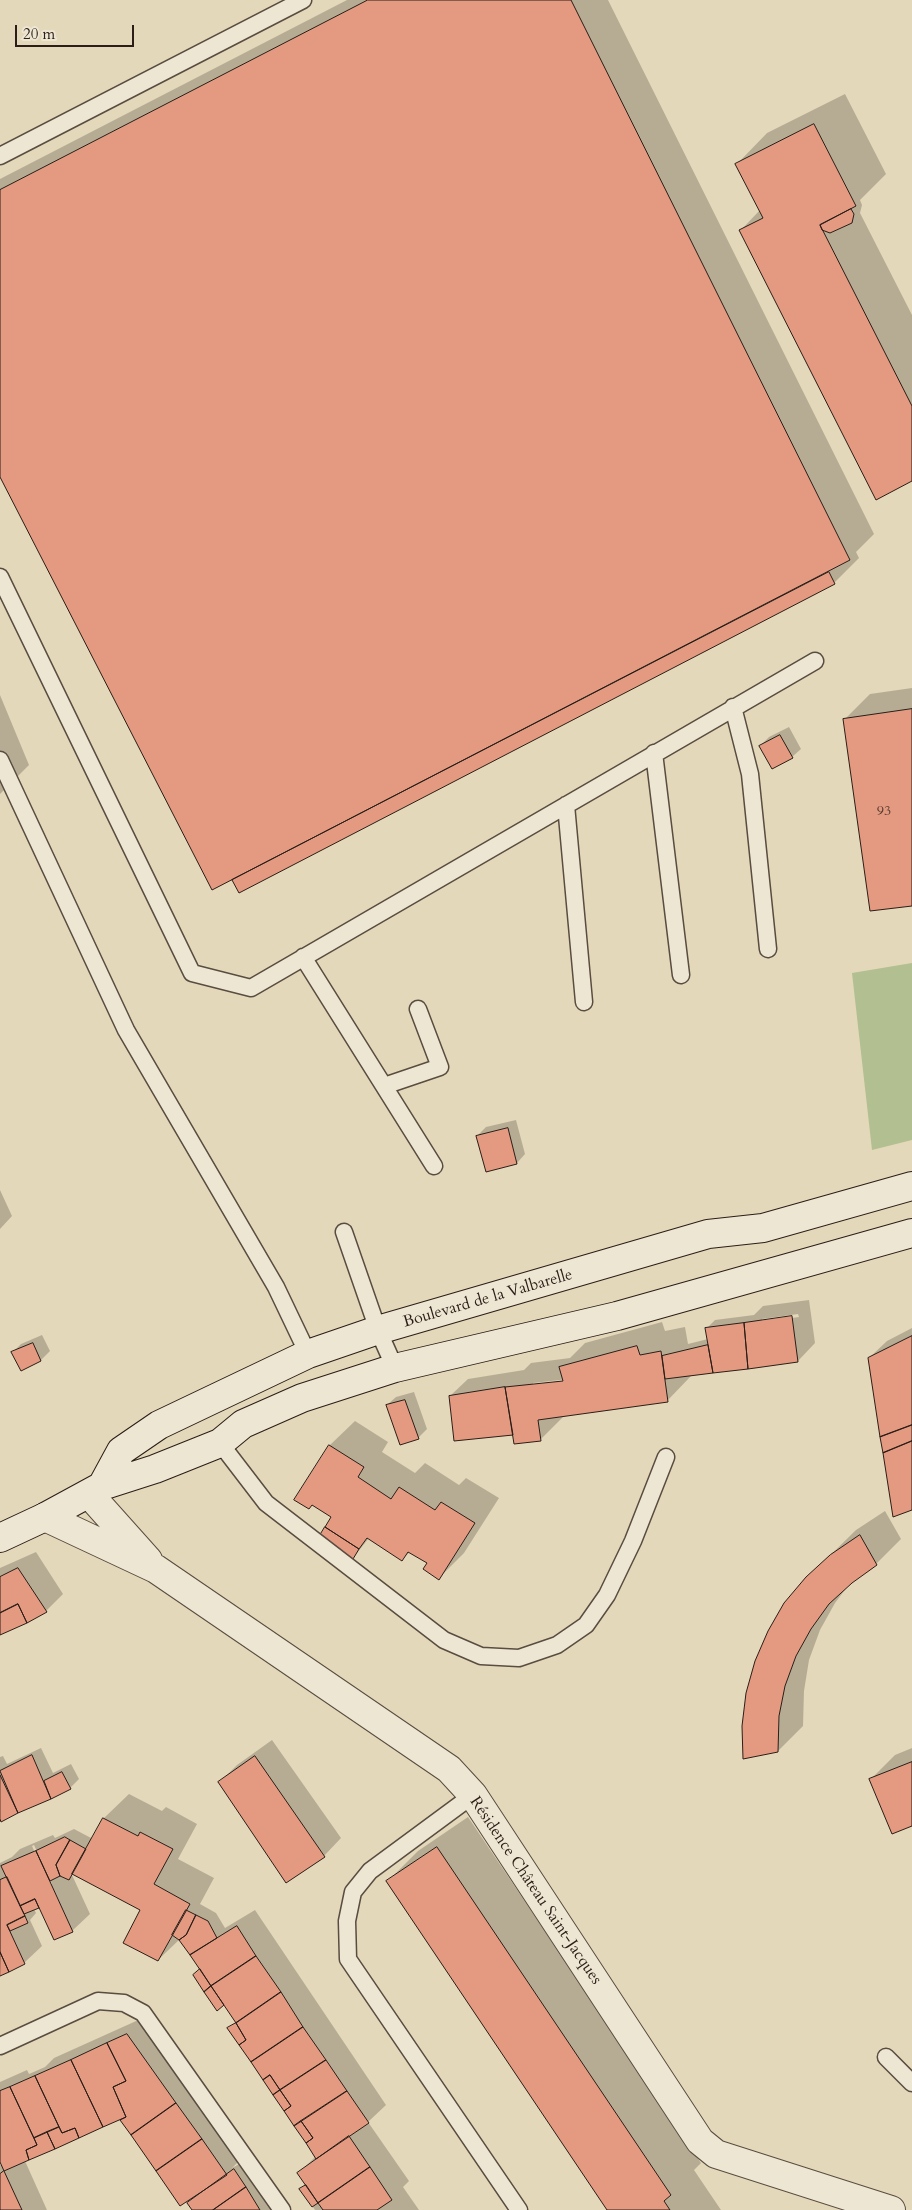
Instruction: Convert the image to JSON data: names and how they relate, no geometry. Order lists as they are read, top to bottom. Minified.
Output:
{"streets":{"street":["Boulevard de la Valbarelle","Résidence Château Saint-Jacques"]},"crossings":[["Boulevard de la Valbarelle","Résidence Château Saint-Jacques"]],"house_numbers":["93"],"scale_bar":"20 m"}
